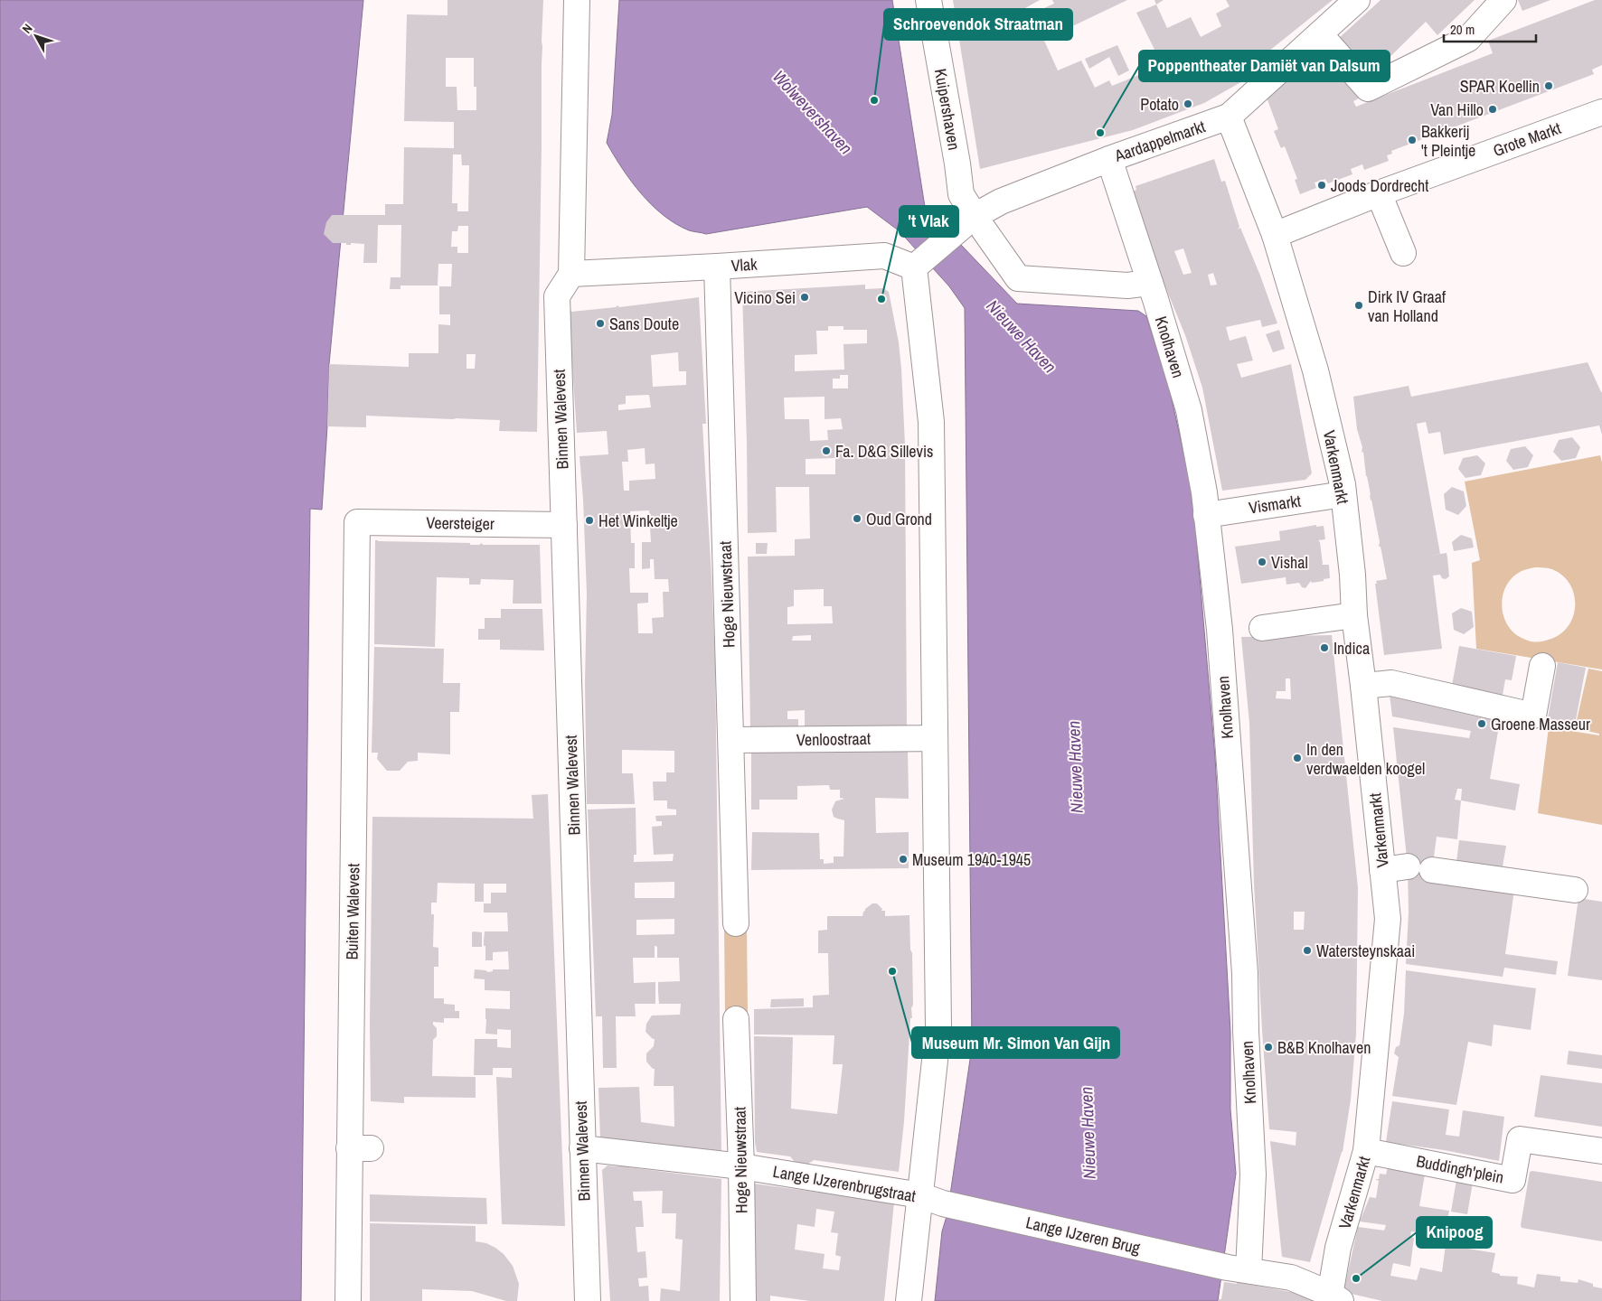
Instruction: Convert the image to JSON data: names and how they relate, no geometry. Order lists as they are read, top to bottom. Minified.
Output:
{"streets":{"street":["Kuipershaven","Grote Markt","Aardappelmarkt","Vlak","Knolhaven","Binnen Walevest","Varkenmarkt","Vismarkt","Veersteiger","Hoge Nieuwstraat","Venloostraat","Buiten Walevest","Buddingh'plein","Lange IJzerenbrugstraat","Lange IJzeren Brug"]},"crossings":[["Kuipershaven","Aardappelmarkt"],["Grote Markt","Varkenmarkt"],["Aardappelmarkt","Vlak"],["Aardappelmarkt","Knolhaven"],["Vlak","Binnen Walevest"],["Vlak","Hoge Nieuwstraat"],["Knolhaven","Vismarkt"],["Knolhaven","Lange IJzeren Brug"],["Binnen Walevest","Veersteiger"],["Binnen Walevest","Lange IJzerenbrugstraat"],["Varkenmarkt","Vismarkt"],["Varkenmarkt","Buddingh'plein"],["Varkenmarkt","Lange IJzeren Brug"],["Veersteiger","Buiten Walevest"],["Hoge Nieuwstraat","Venloostraat"],["Hoge Nieuwstraat","Lange IJzerenbrugstraat"],["Lange IJzerenbrugstraat","Lange IJzeren Brug"]],"water":["Wolwevershaven","Nieuwe Haven"],"places":["SPAR Koellin","Schroevendok Straatman","Potato","Van Hillo","Poppentheater Damiët van Dalsum","Bakkerij 't Pleintje","Joods Dordrecht","Vicino Sei","'t Vlak","Dirk IV Graaf van Holland","Sans Doute","Fa. D&G Sillevis","Oud Grond","Het Winkeltje","Vishal","Indica","Groene Masseur","In den verdwaelden koogel","Museum 1940-1945","Watersteynskaai","Museum Mr. Simon Van Gijn","B&B Knolhaven","Knipoog"],"scale_bar":"20 m","north":"top left"}
